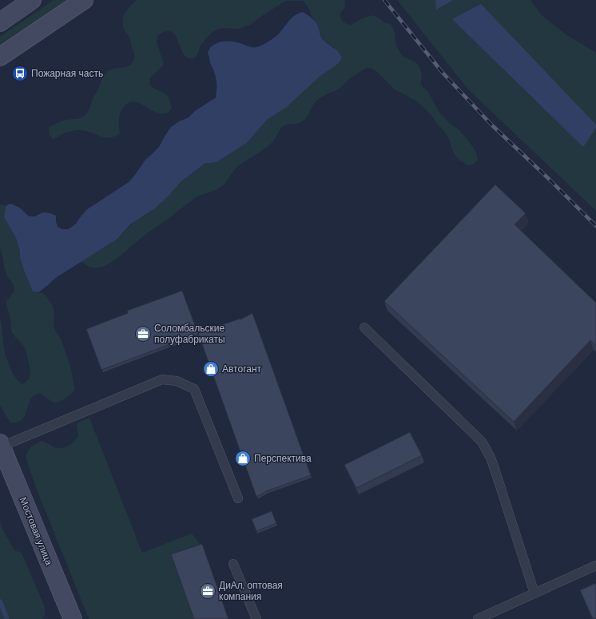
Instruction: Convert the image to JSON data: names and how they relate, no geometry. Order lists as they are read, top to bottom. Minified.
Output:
{"streets":{"main road":["Мостовая улица"]},"places":{"bus stop":["Пожарная часть"],"office":["Соломбальские полуфабрикаты","ДиАл, оптовая компания"],"shop":["Автогант","Перспектива"]}}
